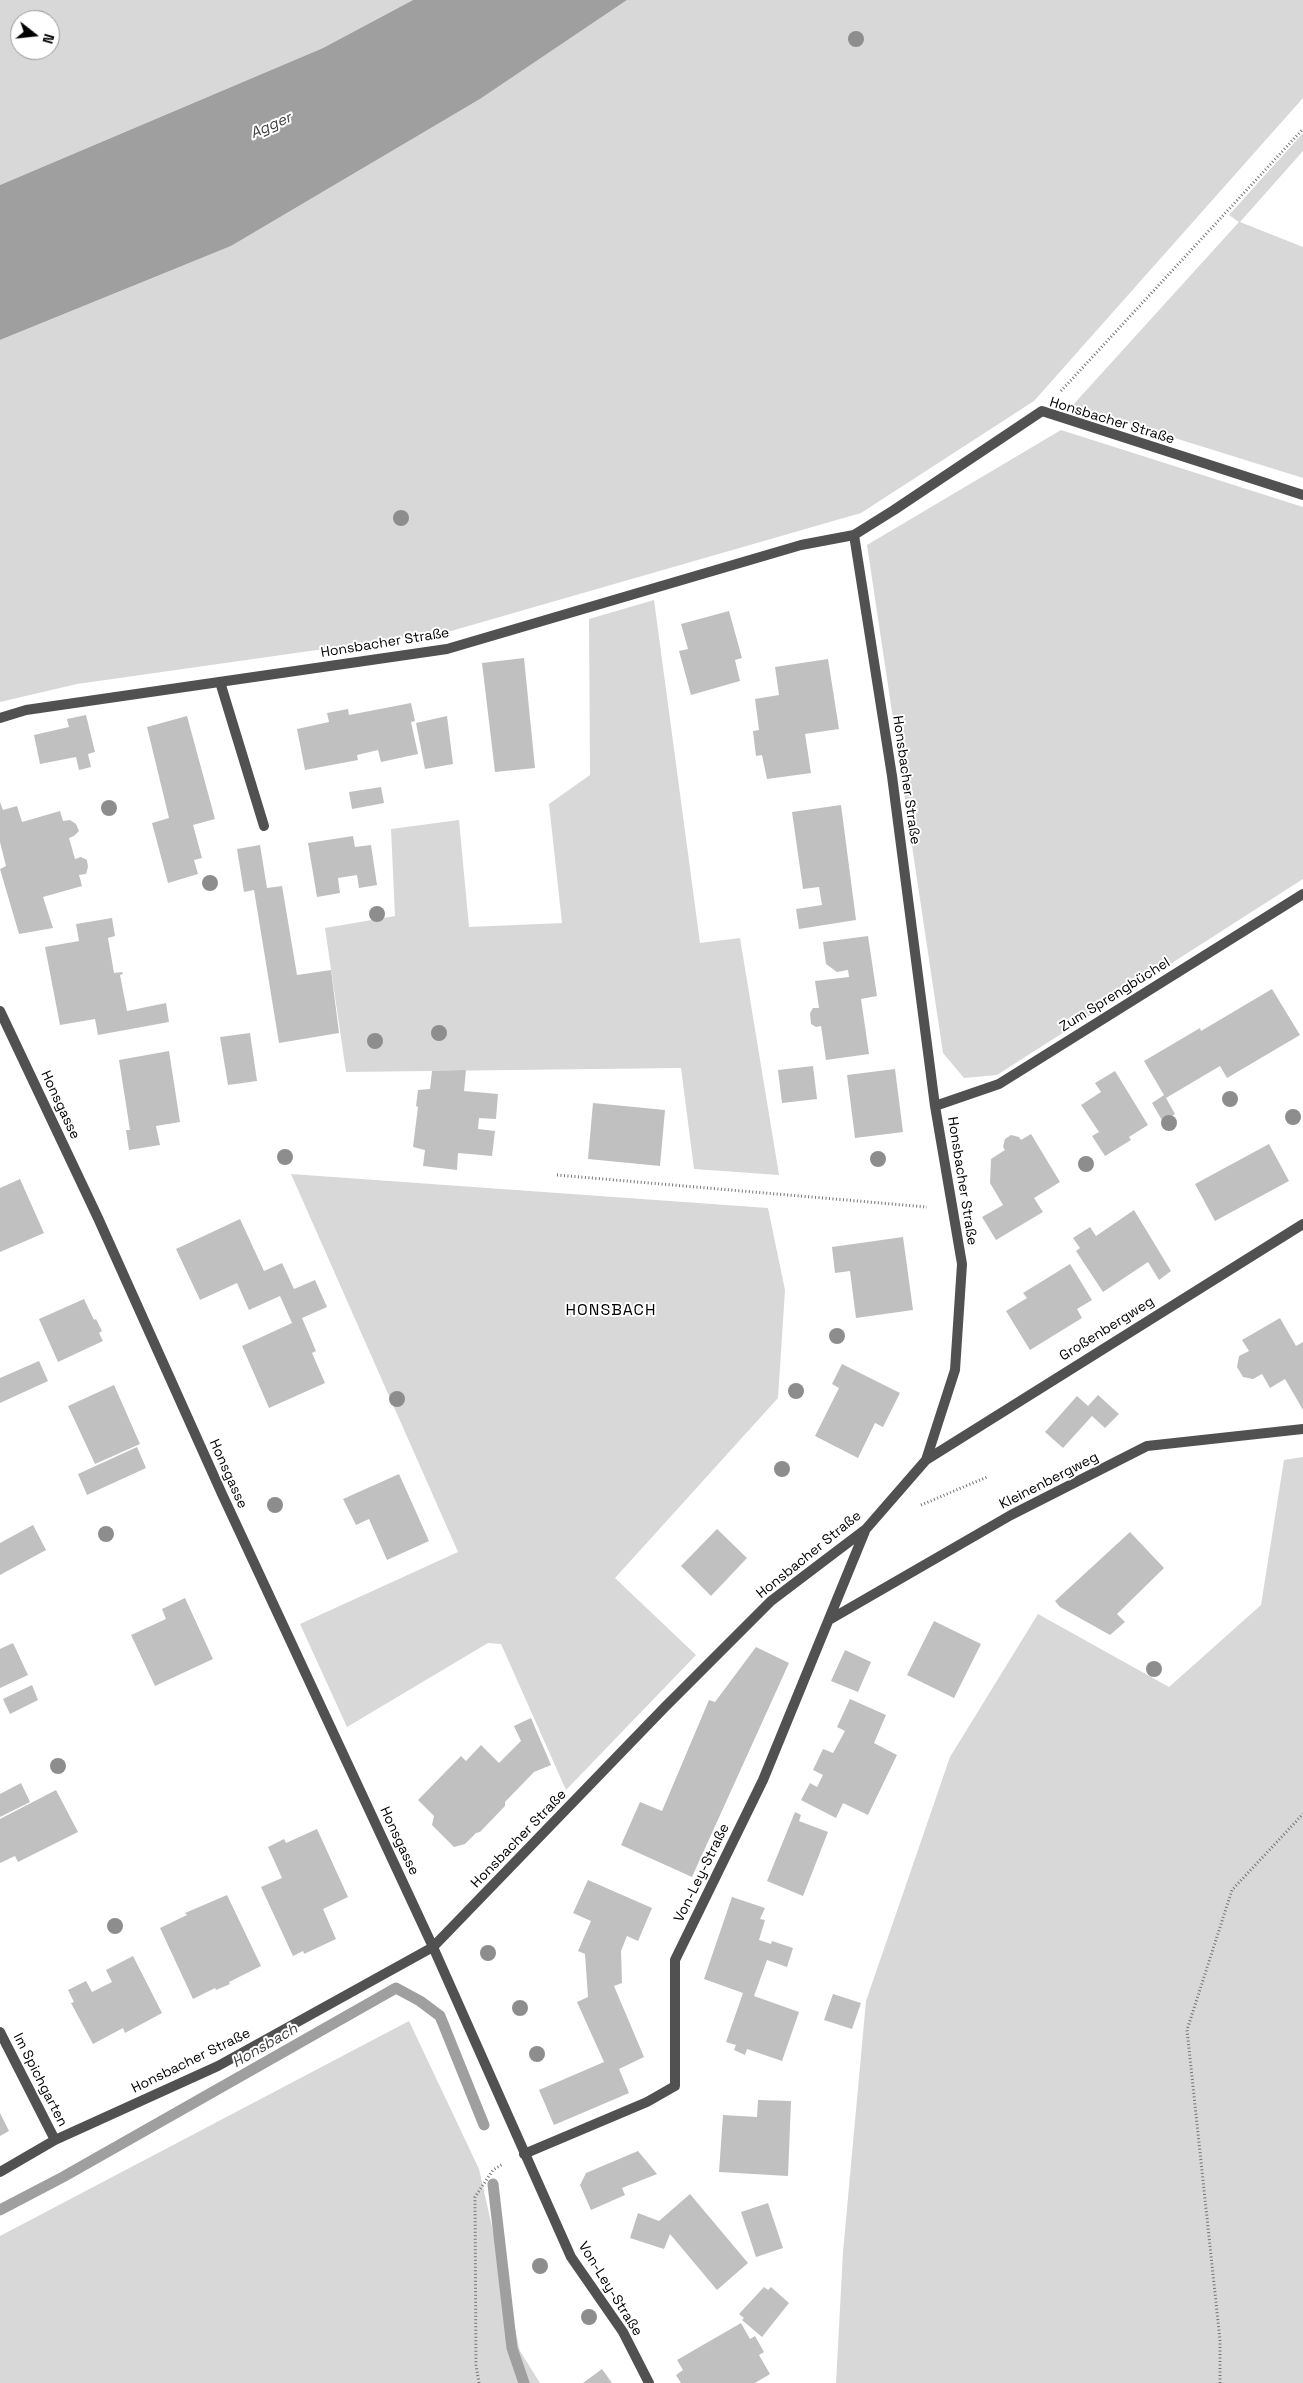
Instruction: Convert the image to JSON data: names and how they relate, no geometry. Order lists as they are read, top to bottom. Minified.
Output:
{"streets":{"street":["Honsbacher Straße","Zum Sprengbüchel","Honsgasse","Großenbergweg","Kleinenbergweg","Von-Ley-Straße","Im Spichgarten"]},"crossings":[["Honsbacher Straße","Zum Sprengbüchel"],["Honsbacher Straße","Honsgasse"],["Honsbacher Straße","Großenbergweg"],["Honsbacher Straße","Von-Ley-Straße"],["Honsbacher Straße","Im Spichgarten"],["Honsgasse","Von-Ley-Straße"],["Kleinenbergweg","Von-Ley-Straße"]],"districts":["HONSBACH"],"water":["Agger","Honsbach"],"north":"right"}
